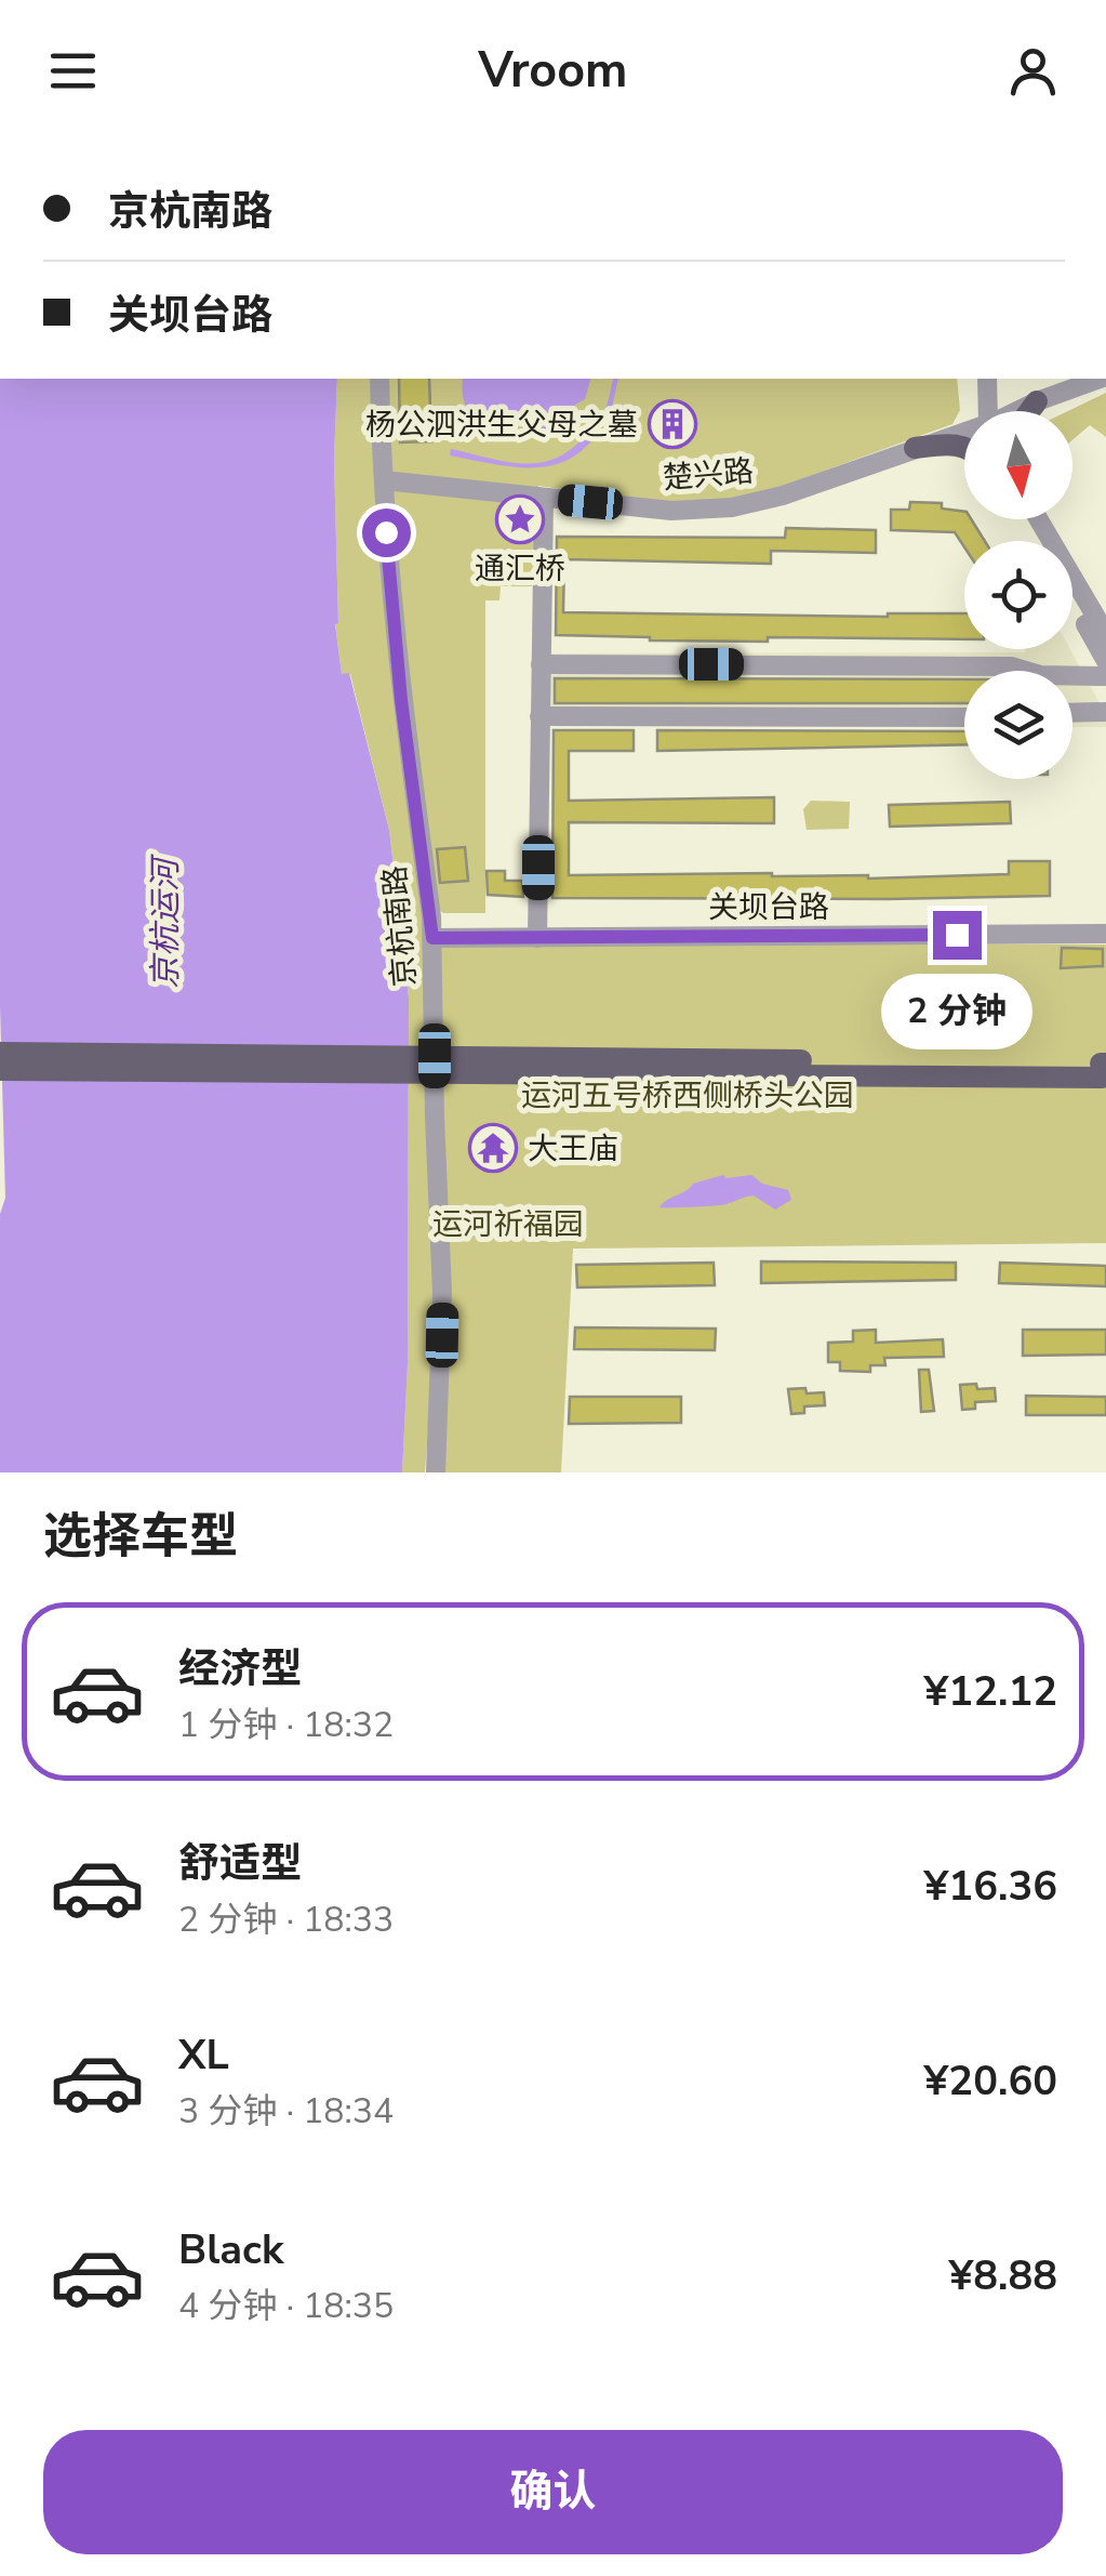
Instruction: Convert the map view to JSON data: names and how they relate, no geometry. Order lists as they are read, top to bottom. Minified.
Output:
{"streets":{"street":["楚兴路","关坝台路","京杭南路"]},"crossings":[["楚兴路","京杭南路"],["关坝台路","京杭南路"]],"water":["京杭运河"],"parks":["运河五号桥西侧桥头公园","运河祈福园"],"places":{"building":["杨公泗洪生父母之墓"],"place":["通汇桥"],"temple":["大王庙"]},"north":"bottom","page":{"header":"Vroom","banner":["京杭南路","关坝台路"],"bubble":"2 分钟","heading":"选择车型","list":[{"name":"经济型","note":"1 分钟 · 18:32","value":"¥12.12"},{"name":"舒适型","note":"2 分钟 · 18:33","value":"¥16.36"},{"name":"XL","note":"3 分钟 · 18:34","value":"¥20.60"},{"name":"Black","note":"4 分钟 · 18:35","value":"¥8.88"}],"buttons":"确认"}}
